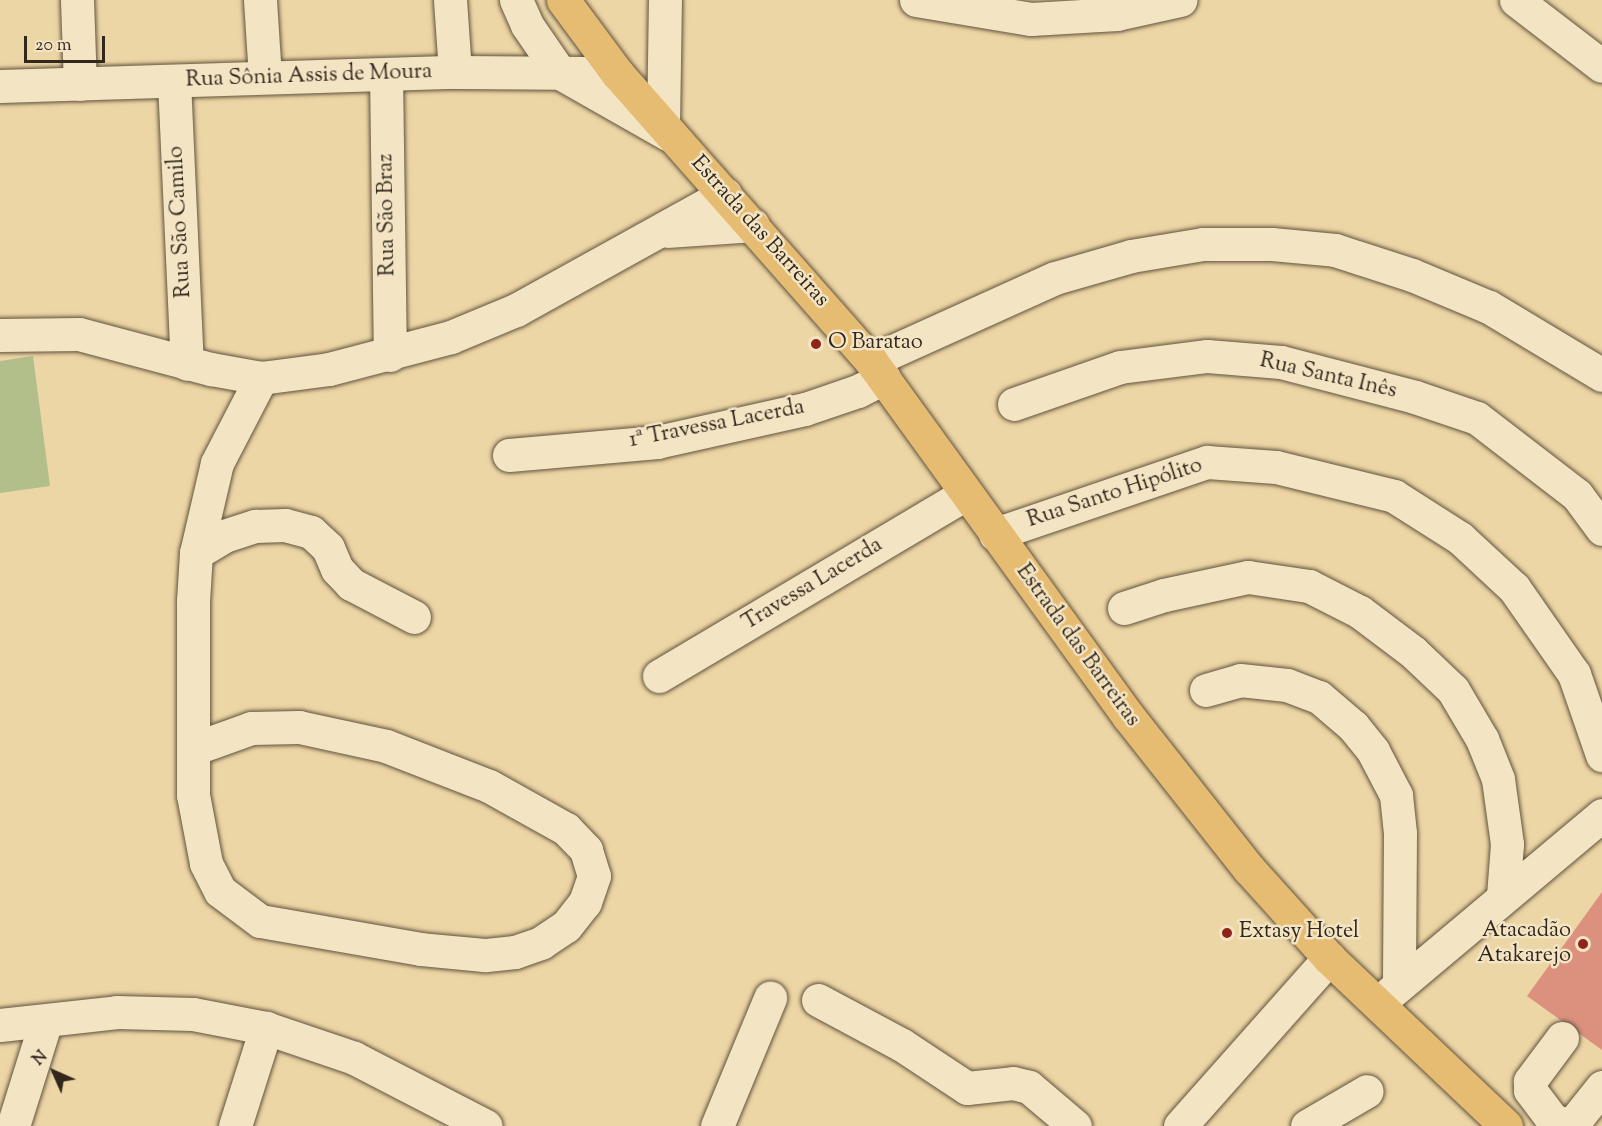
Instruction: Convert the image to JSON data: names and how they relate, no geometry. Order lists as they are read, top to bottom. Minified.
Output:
{"streets":{"main road":["Estrada das Barreiras"],"street":["Rua Sônia Assis de Moura","Rua São Braz","Rua São Camilo","Rua Santa Inês","1ª Travessa Lacerda","Rua Santo Hipólito","Travessa Lacerda"]},"crossings":[["Rua Sônia Assis de Moura","Rua São Braz"],["Rua Sônia Assis de Moura","Rua São Camilo"],["Rua Sônia Assis de Moura","Estrada das Barreiras"],["Estrada das Barreiras","1ª Travessa Lacerda"],["Estrada das Barreiras","Rua Santo Hipólito"],["Estrada das Barreiras","Travessa Lacerda"]],"places":["O Baratao","Extasy Hotel","Atacadão Atakarejo"],"scale_bar":"20 m","north":"top left"}
